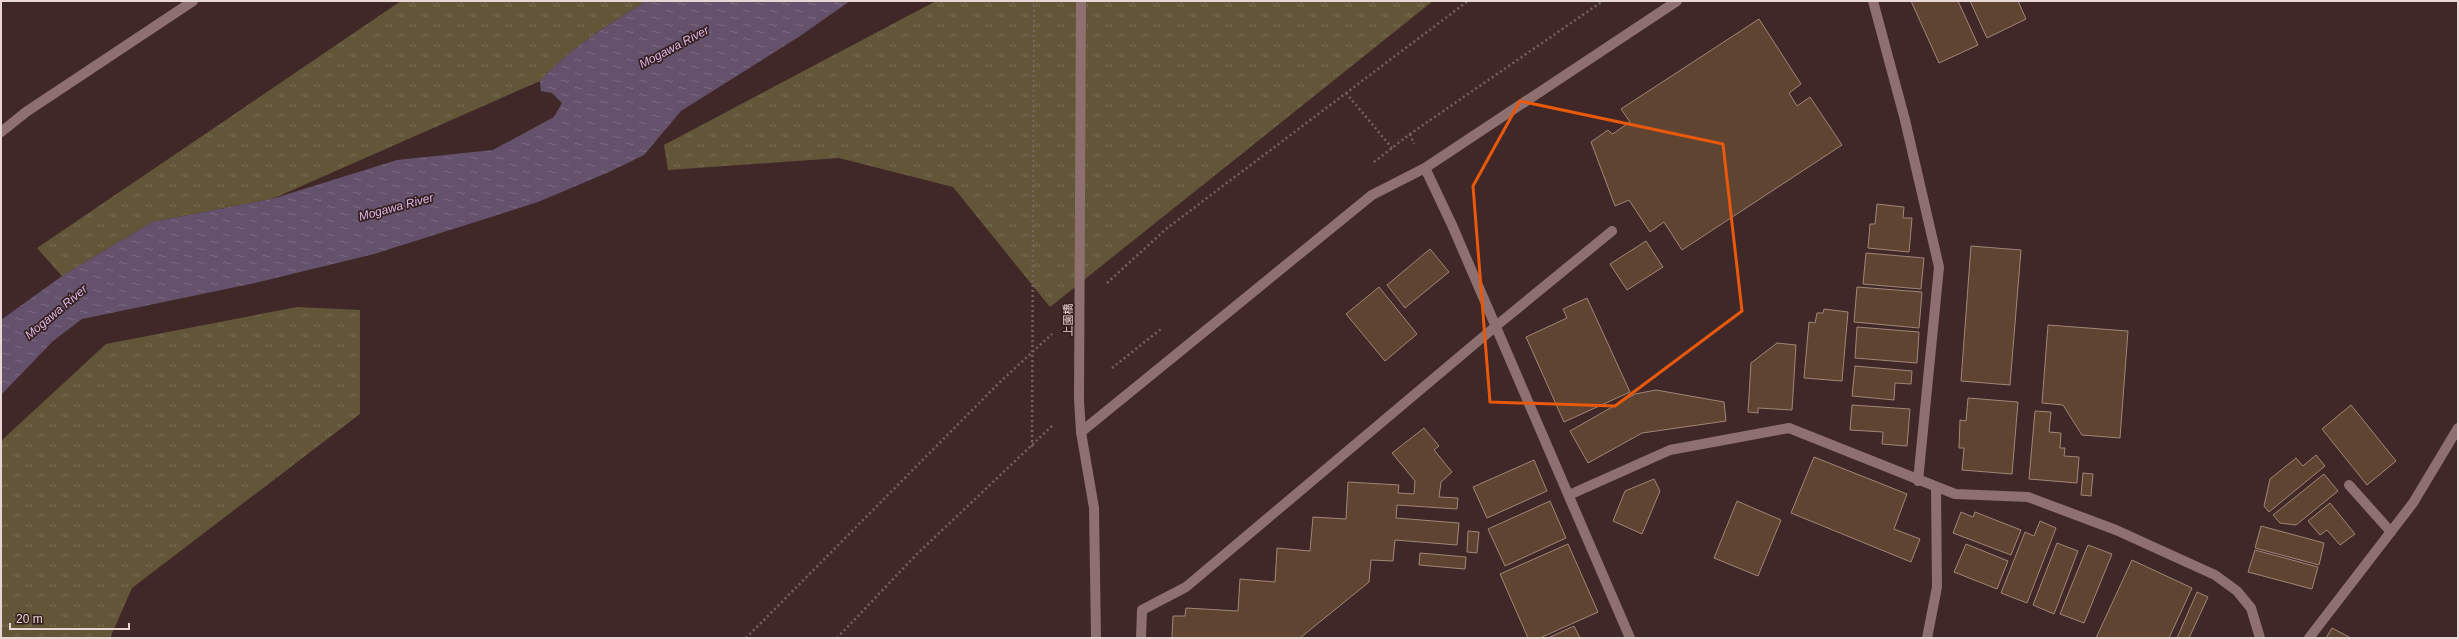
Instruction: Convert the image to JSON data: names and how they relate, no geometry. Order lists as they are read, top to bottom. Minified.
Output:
{"streets":{"street":["上園橋"]},"water":["Mogawa River"],"scale_bar":"20 m"}
